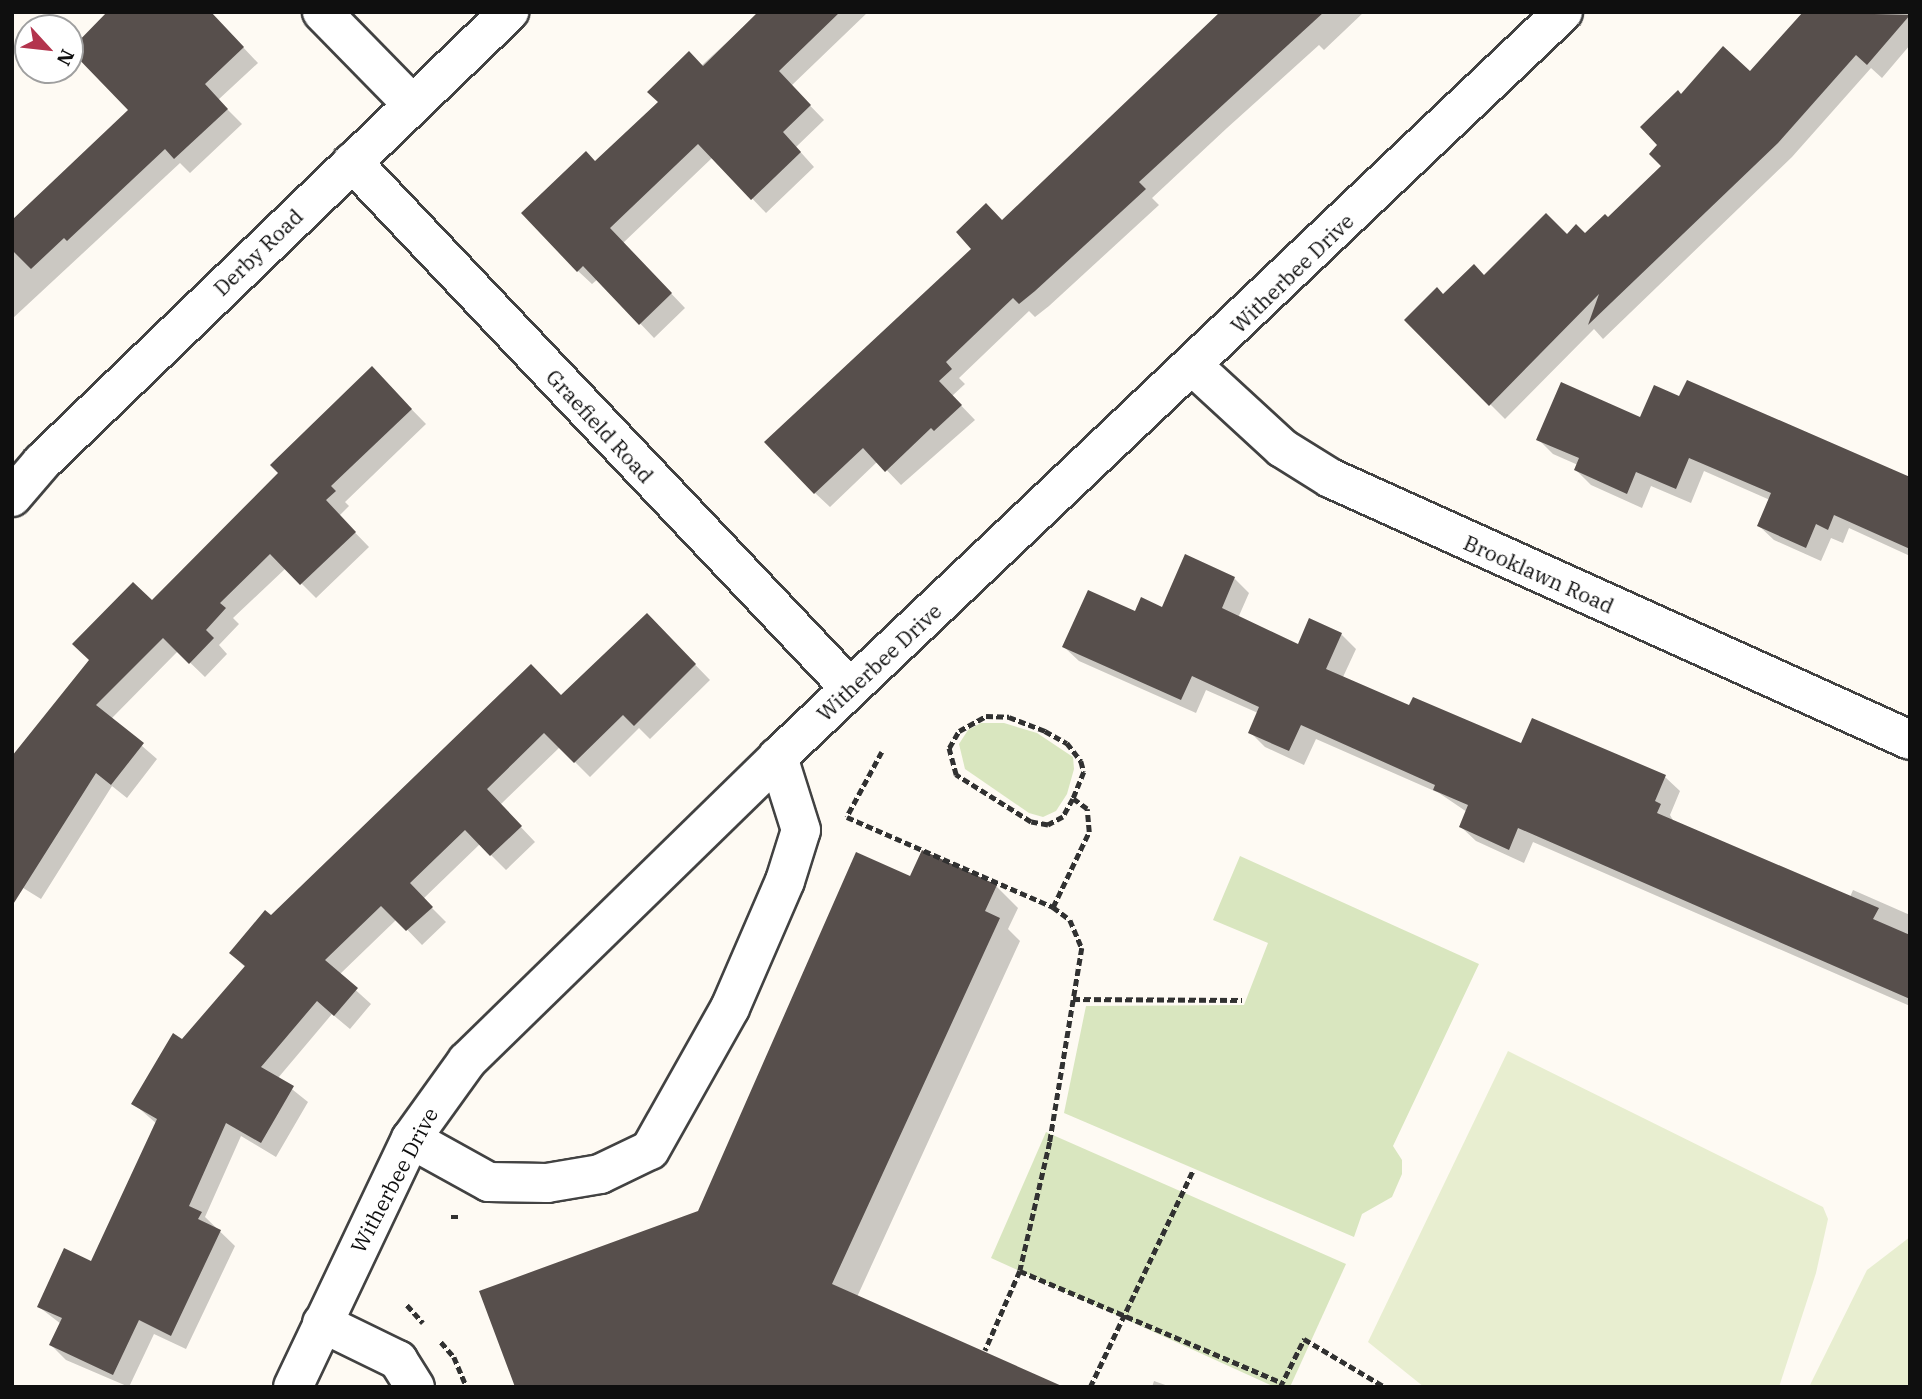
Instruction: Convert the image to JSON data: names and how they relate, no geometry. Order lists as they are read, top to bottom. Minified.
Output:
{"streets":{"street":["Derby Road","Witherbee Drive","Graefield Road","Brooklawn Road"]},"crossings":[["Derby Road","Graefield Road"],["Witherbee Drive","Graefield Road"],["Witherbee Drive","Brooklawn Road"]],"north":"bottom right"}
